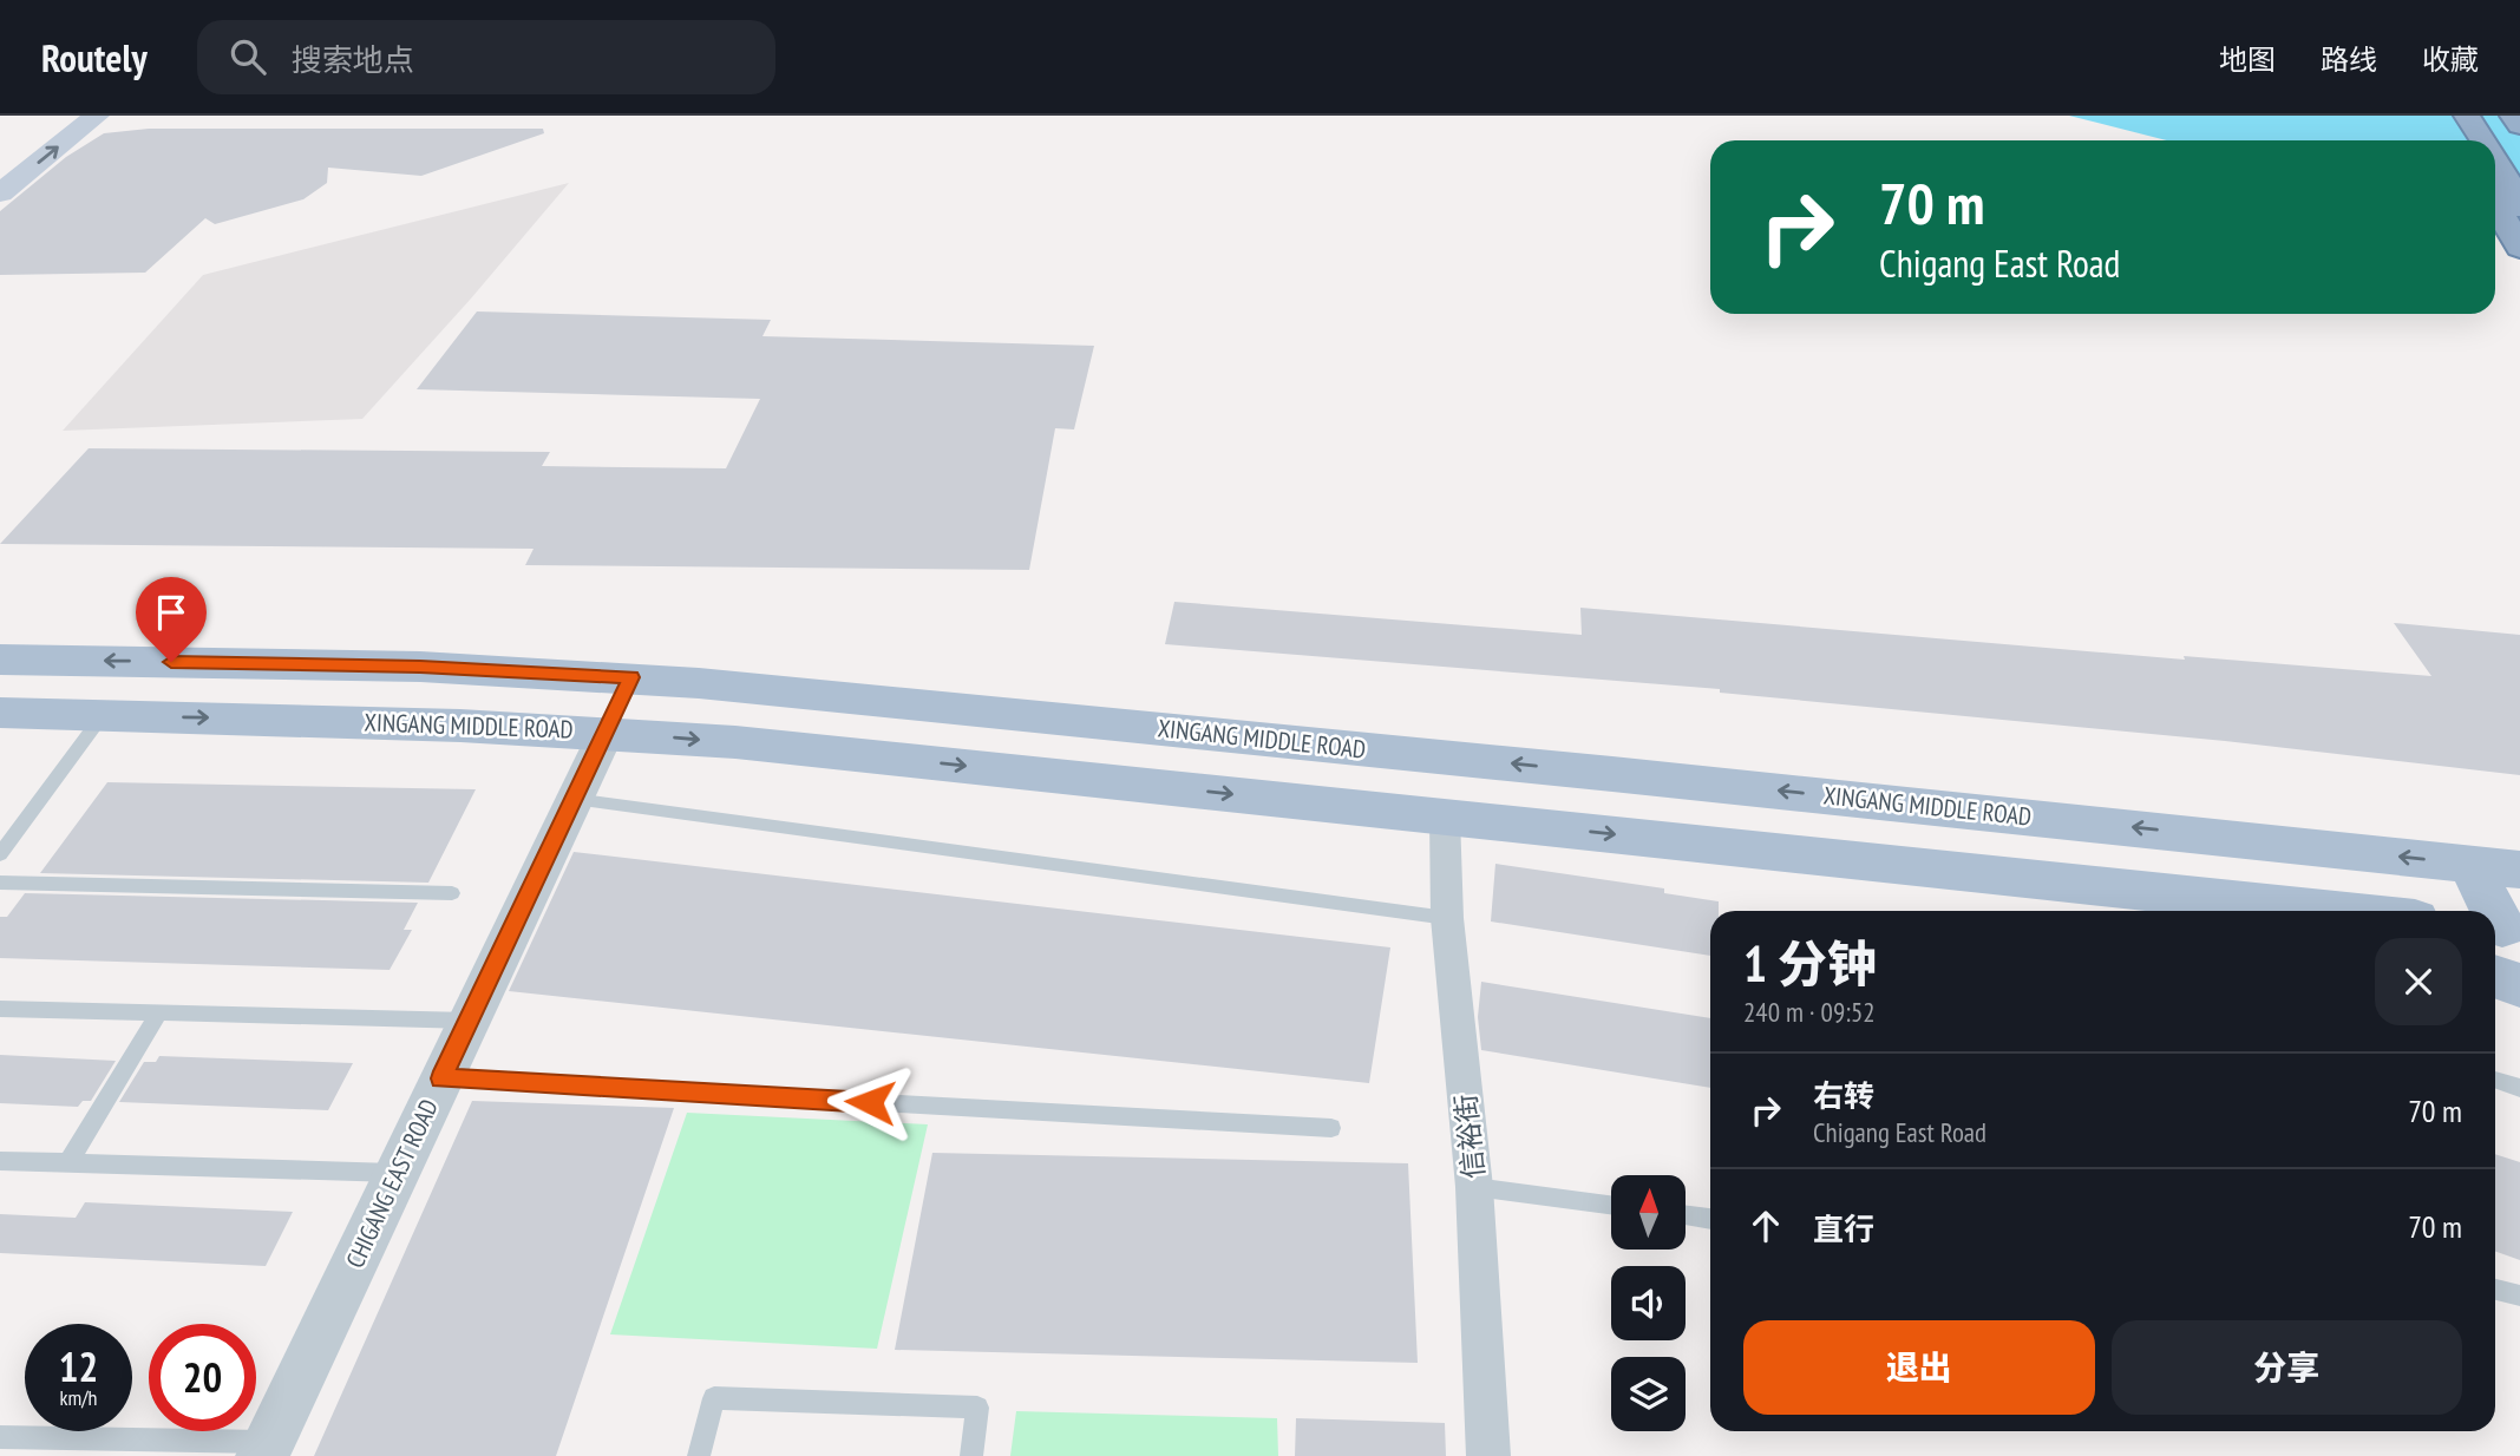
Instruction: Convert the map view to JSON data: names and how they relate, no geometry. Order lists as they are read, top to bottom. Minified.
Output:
{"streets":{"main road":["XINGANG MIDDLE ROAD"],"street":["信裕街","CHIGANG EAST ROAD"]},"crossings":[["XINGANG MIDDLE ROAD","信裕街"],["XINGANG MIDDLE ROAD","CHIGANG EAST ROAD"]],"north":"top","page":{"header":"Routely","search":"搜索地点","nav":["地图","路线","收藏"],"turn":["70 m","Chigang East Road"],"heading":["1 分钟","240 m · 09:52"],"list":[{"name":"右转","note":"Chigang East Road","value":"70 m"},{"name":"直行","value":"70 m"}],"buttons":["退出","分享"],"speed":"12 km/h","limit":"20"}}
